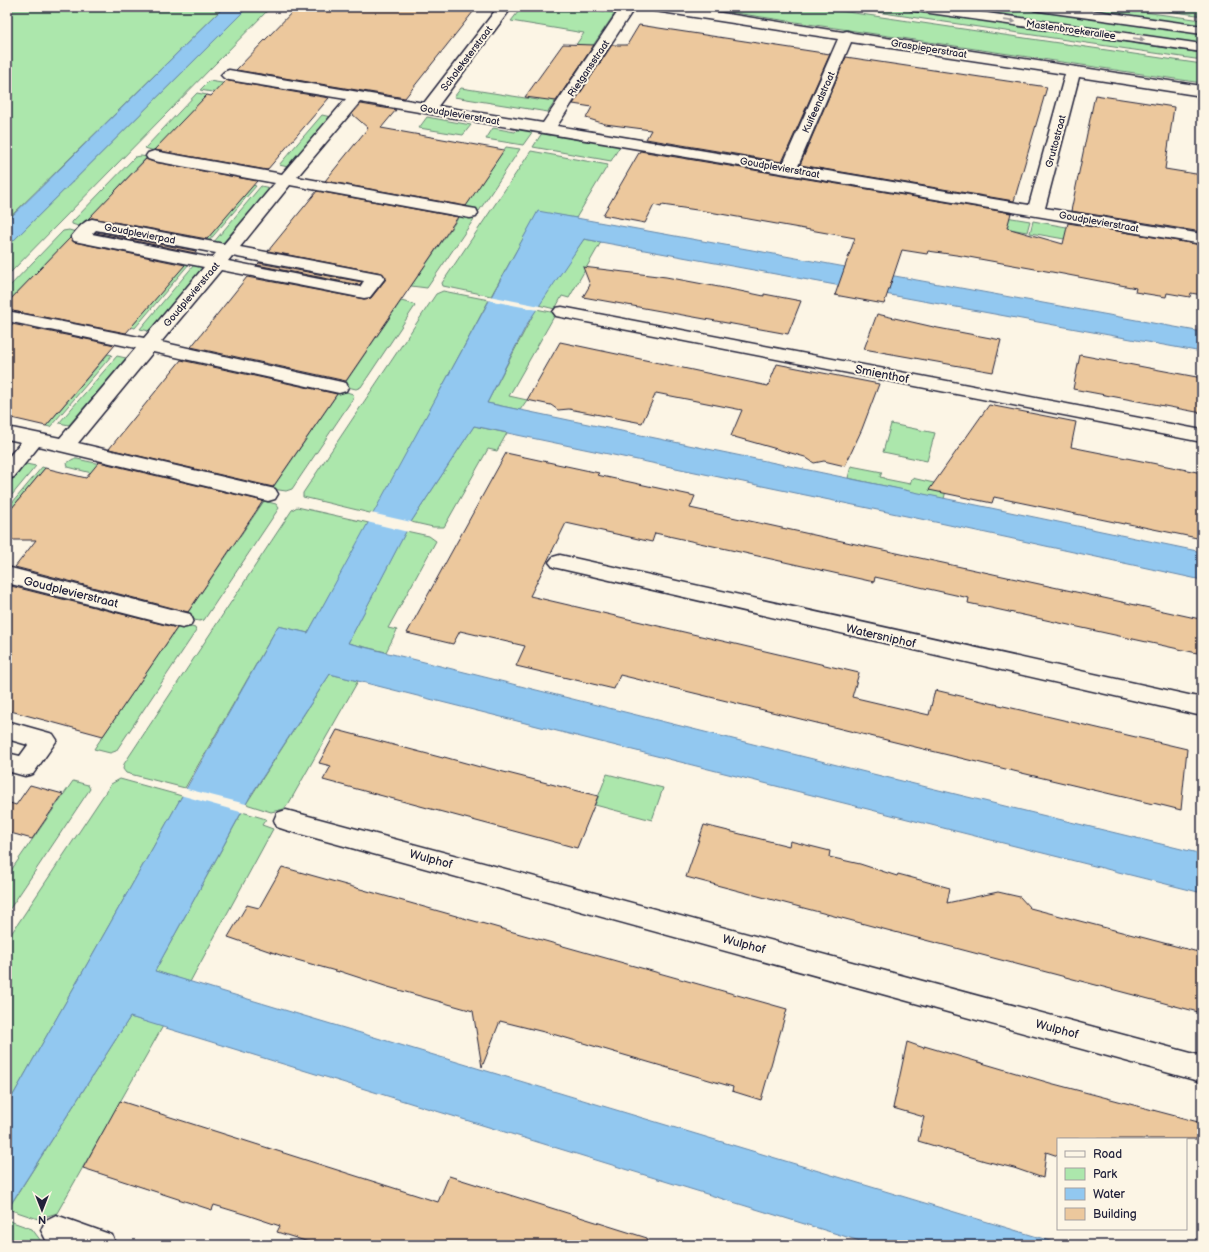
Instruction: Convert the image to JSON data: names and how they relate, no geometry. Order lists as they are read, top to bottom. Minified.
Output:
{"streets":{"street":["Mastenbroekerallee","Graspieperstraat","Scholeksterstraat","Rietgansstraat","Kuifeendstraat","Goudplevierstraat","Gruttostraat","Goudplevierpad","Smienthof","Watersniphof","Wulphof"]},"crossings":[["Graspieperstraat","Kuifeendstraat"],["Graspieperstraat","Gruttostraat"],["Scholeksterstraat","Goudplevierstraat"],["Rietgansstraat","Goudplevierstraat"],["Kuifeendstraat","Goudplevierstraat"],["Goudplevierstraat","Gruttostraat"],["Goudplevierstraat","Goudplevierpad"]],"legend":["Road","Park","Water","Building"],"north":"bottom"}
